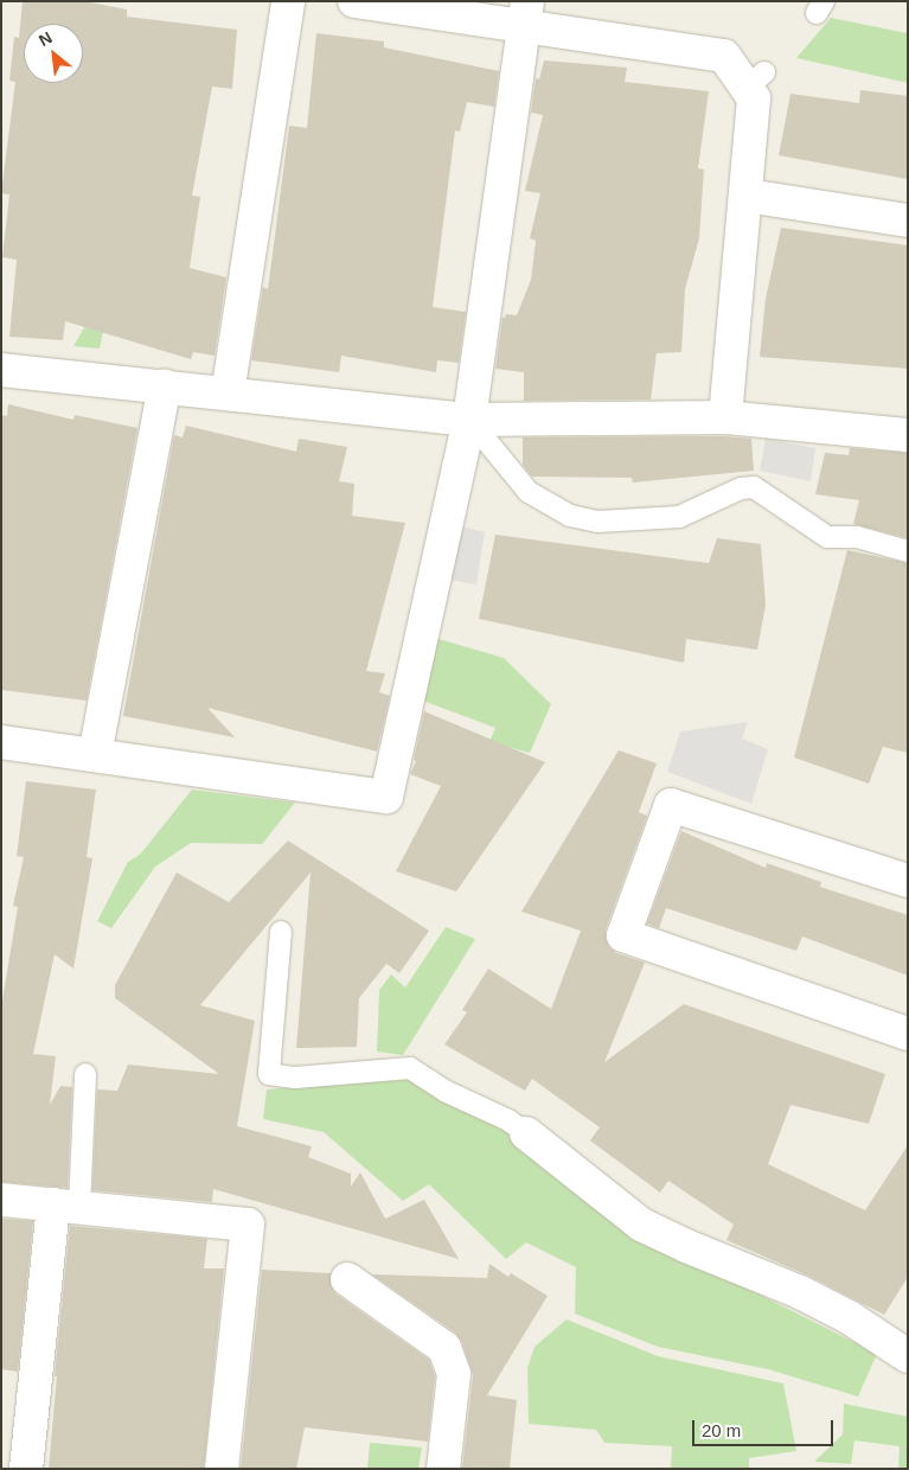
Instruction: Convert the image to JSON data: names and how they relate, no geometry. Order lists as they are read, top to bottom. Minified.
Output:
{"scale_bar":"20 m","north":"top left"}
